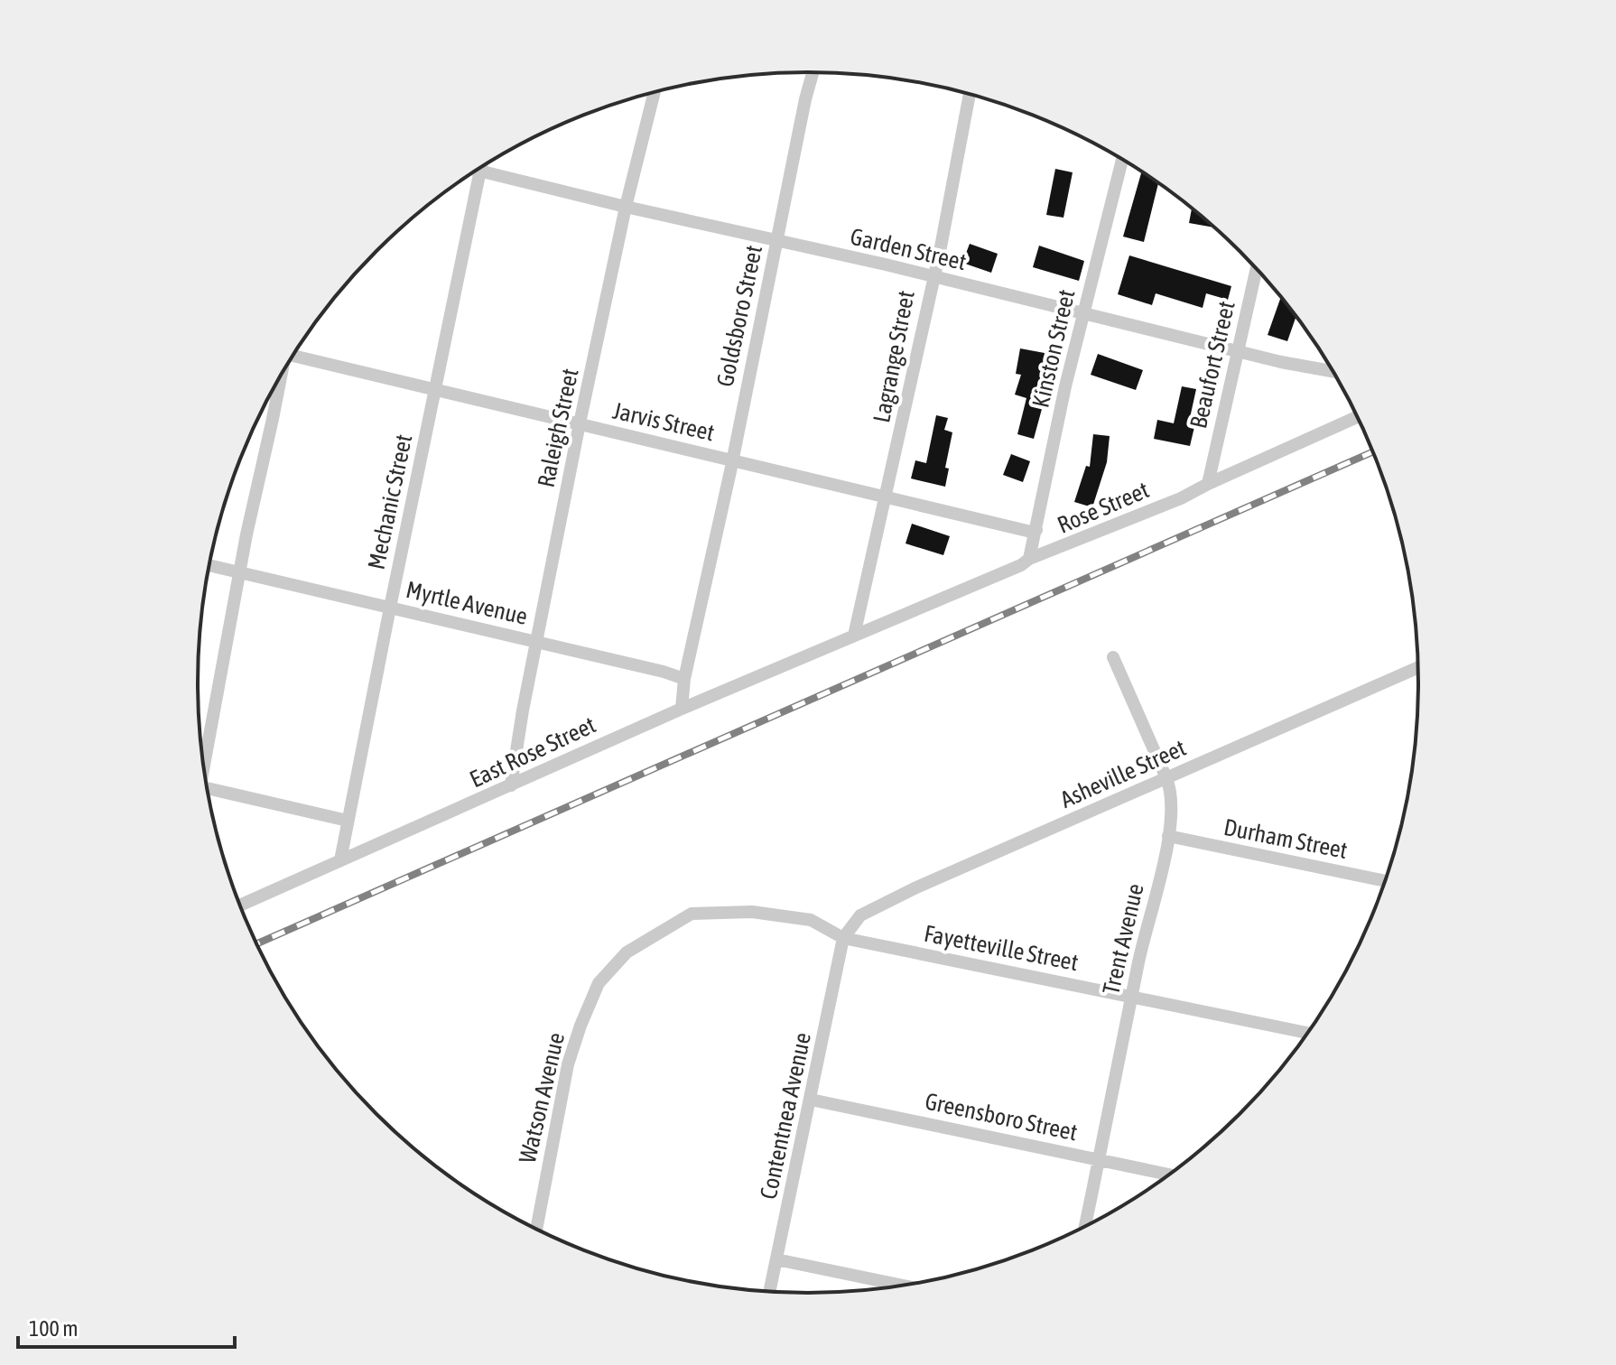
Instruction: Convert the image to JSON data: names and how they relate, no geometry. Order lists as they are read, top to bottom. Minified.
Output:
{"streets":{"street":["Garden Street","Goldsboro Street","Kinston Street","Lagrange Street","Beaufort Street","Jarvis Street","Raleigh Street","Mechanic Street","Rose Street","Myrtle Avenue","East Rose Street","Asheville Street","Durham Street","Trent Avenue","Fayetteville Street","Watson Avenue","Contentnea Avenue","Greensboro Street"]},"crossings":[["Garden Street","Goldsboro Street"],["Garden Street","Kinston Street"],["Garden Street","Lagrange Street"],["Garden Street","Beaufort Street"],["Garden Street","Raleigh Street"],["Garden Street","Mechanic Street"],["Goldsboro Street","Jarvis Street"],["Goldsboro Street","Myrtle Avenue"],["Goldsboro Street","East Rose Street"],["Kinston Street","Jarvis Street"],["Kinston Street","Rose Street"],["Lagrange Street","Jarvis Street"],["Lagrange Street","Rose Street"],["Lagrange Street","East Rose Street"],["Beaufort Street","Rose Street"],["Jarvis Street","Raleigh Street"],["Jarvis Street","Mechanic Street"],["Raleigh Street","Myrtle Avenue"],["Raleigh Street","East Rose Street"],["Mechanic Street","Myrtle Avenue"],["Mechanic Street","East Rose Street"],["Rose Street","East Rose Street"],["Asheville Street","Trent Avenue"],["Asheville Street","Fayetteville Street"],["Asheville Street","Watson Avenue"],["Asheville Street","Contentnea Avenue"],["Durham Street","Trent Avenue"],["Trent Avenue","Fayetteville Street"],["Trent Avenue","Greensboro Street"],["Fayetteville Street","Watson Avenue"],["Fayetteville Street","Contentnea Avenue"],["Watson Avenue","Contentnea Avenue"],["Contentnea Avenue","Greensboro Street"]],"scale_bar":"100 m"}
